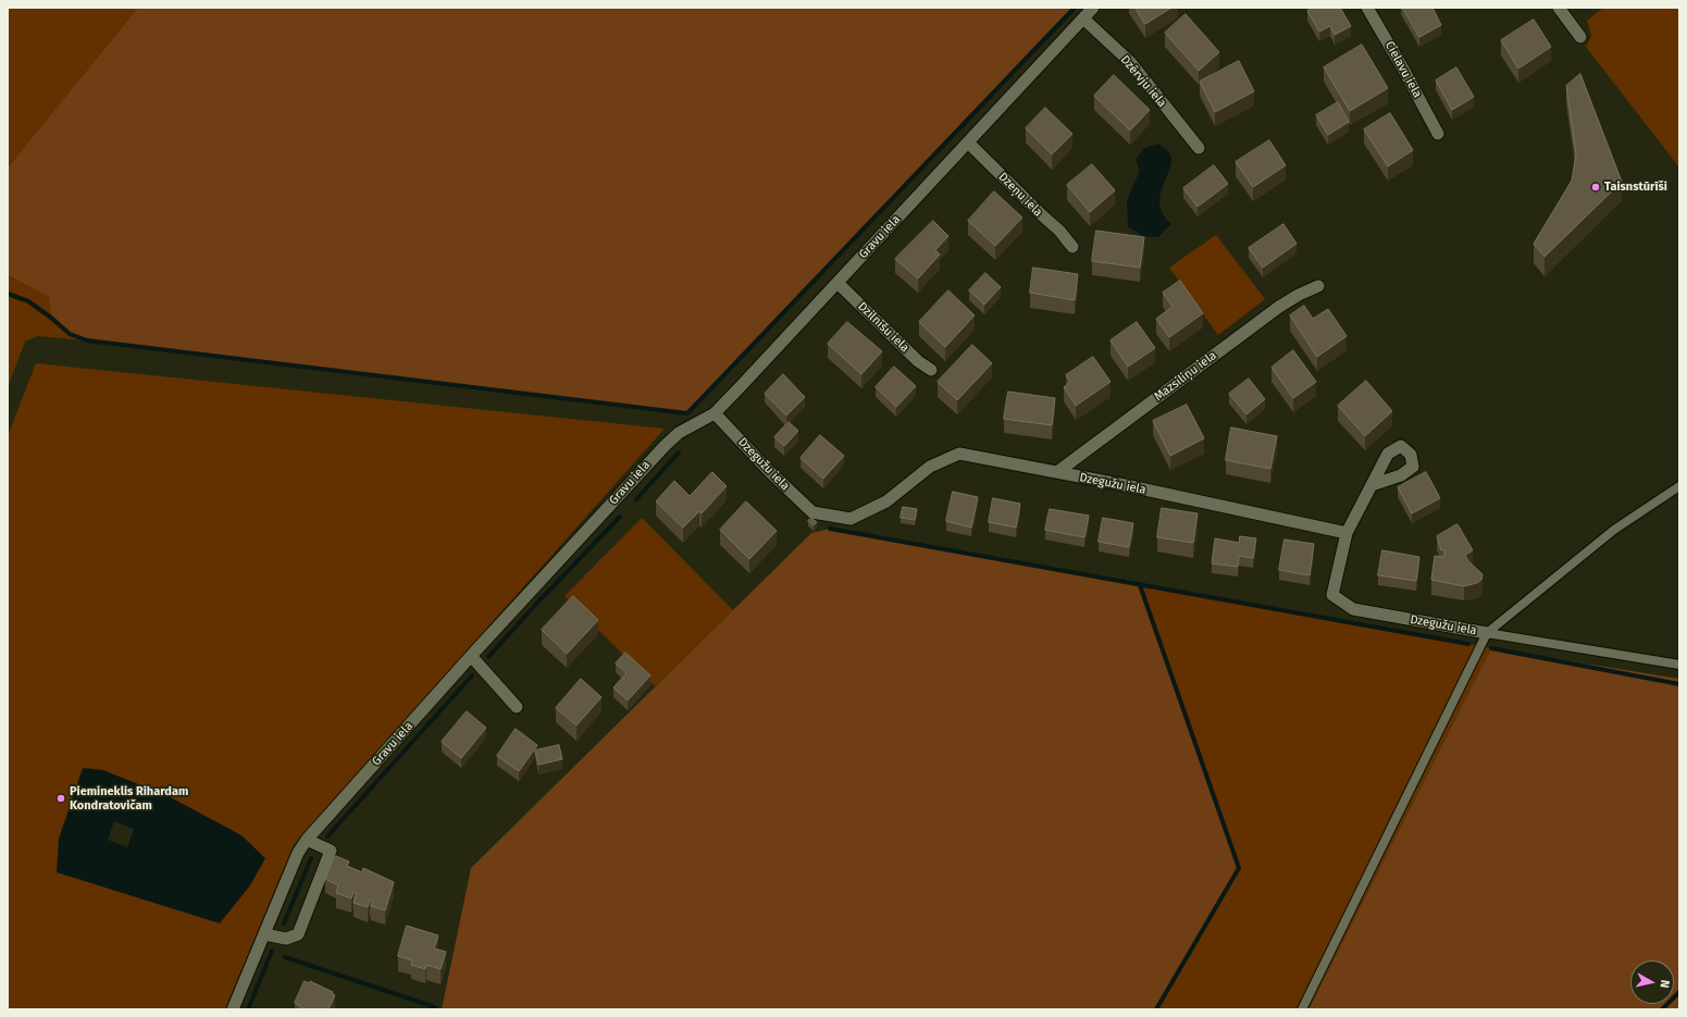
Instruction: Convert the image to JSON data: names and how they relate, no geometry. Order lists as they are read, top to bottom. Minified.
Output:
{"streets":{"street":["Cielavu iela","Dzērvju iela","Dzeņu iela","Gravu iela","Dzilnīšu iela","Mazsiliņu iela","Dzegužu iela"]},"crossings":[["Dzērvju iela","Gravu iela"],["Dzeņu iela","Gravu iela"],["Gravu iela","Dzilnīšu iela"],["Gravu iela","Dzegužu iela"],["Mazsiliņu iela","Dzegužu iela"]],"places":["Taisnstūrīši","Piemineklis Rihardam Kondratovičam"],"north":"right"}
